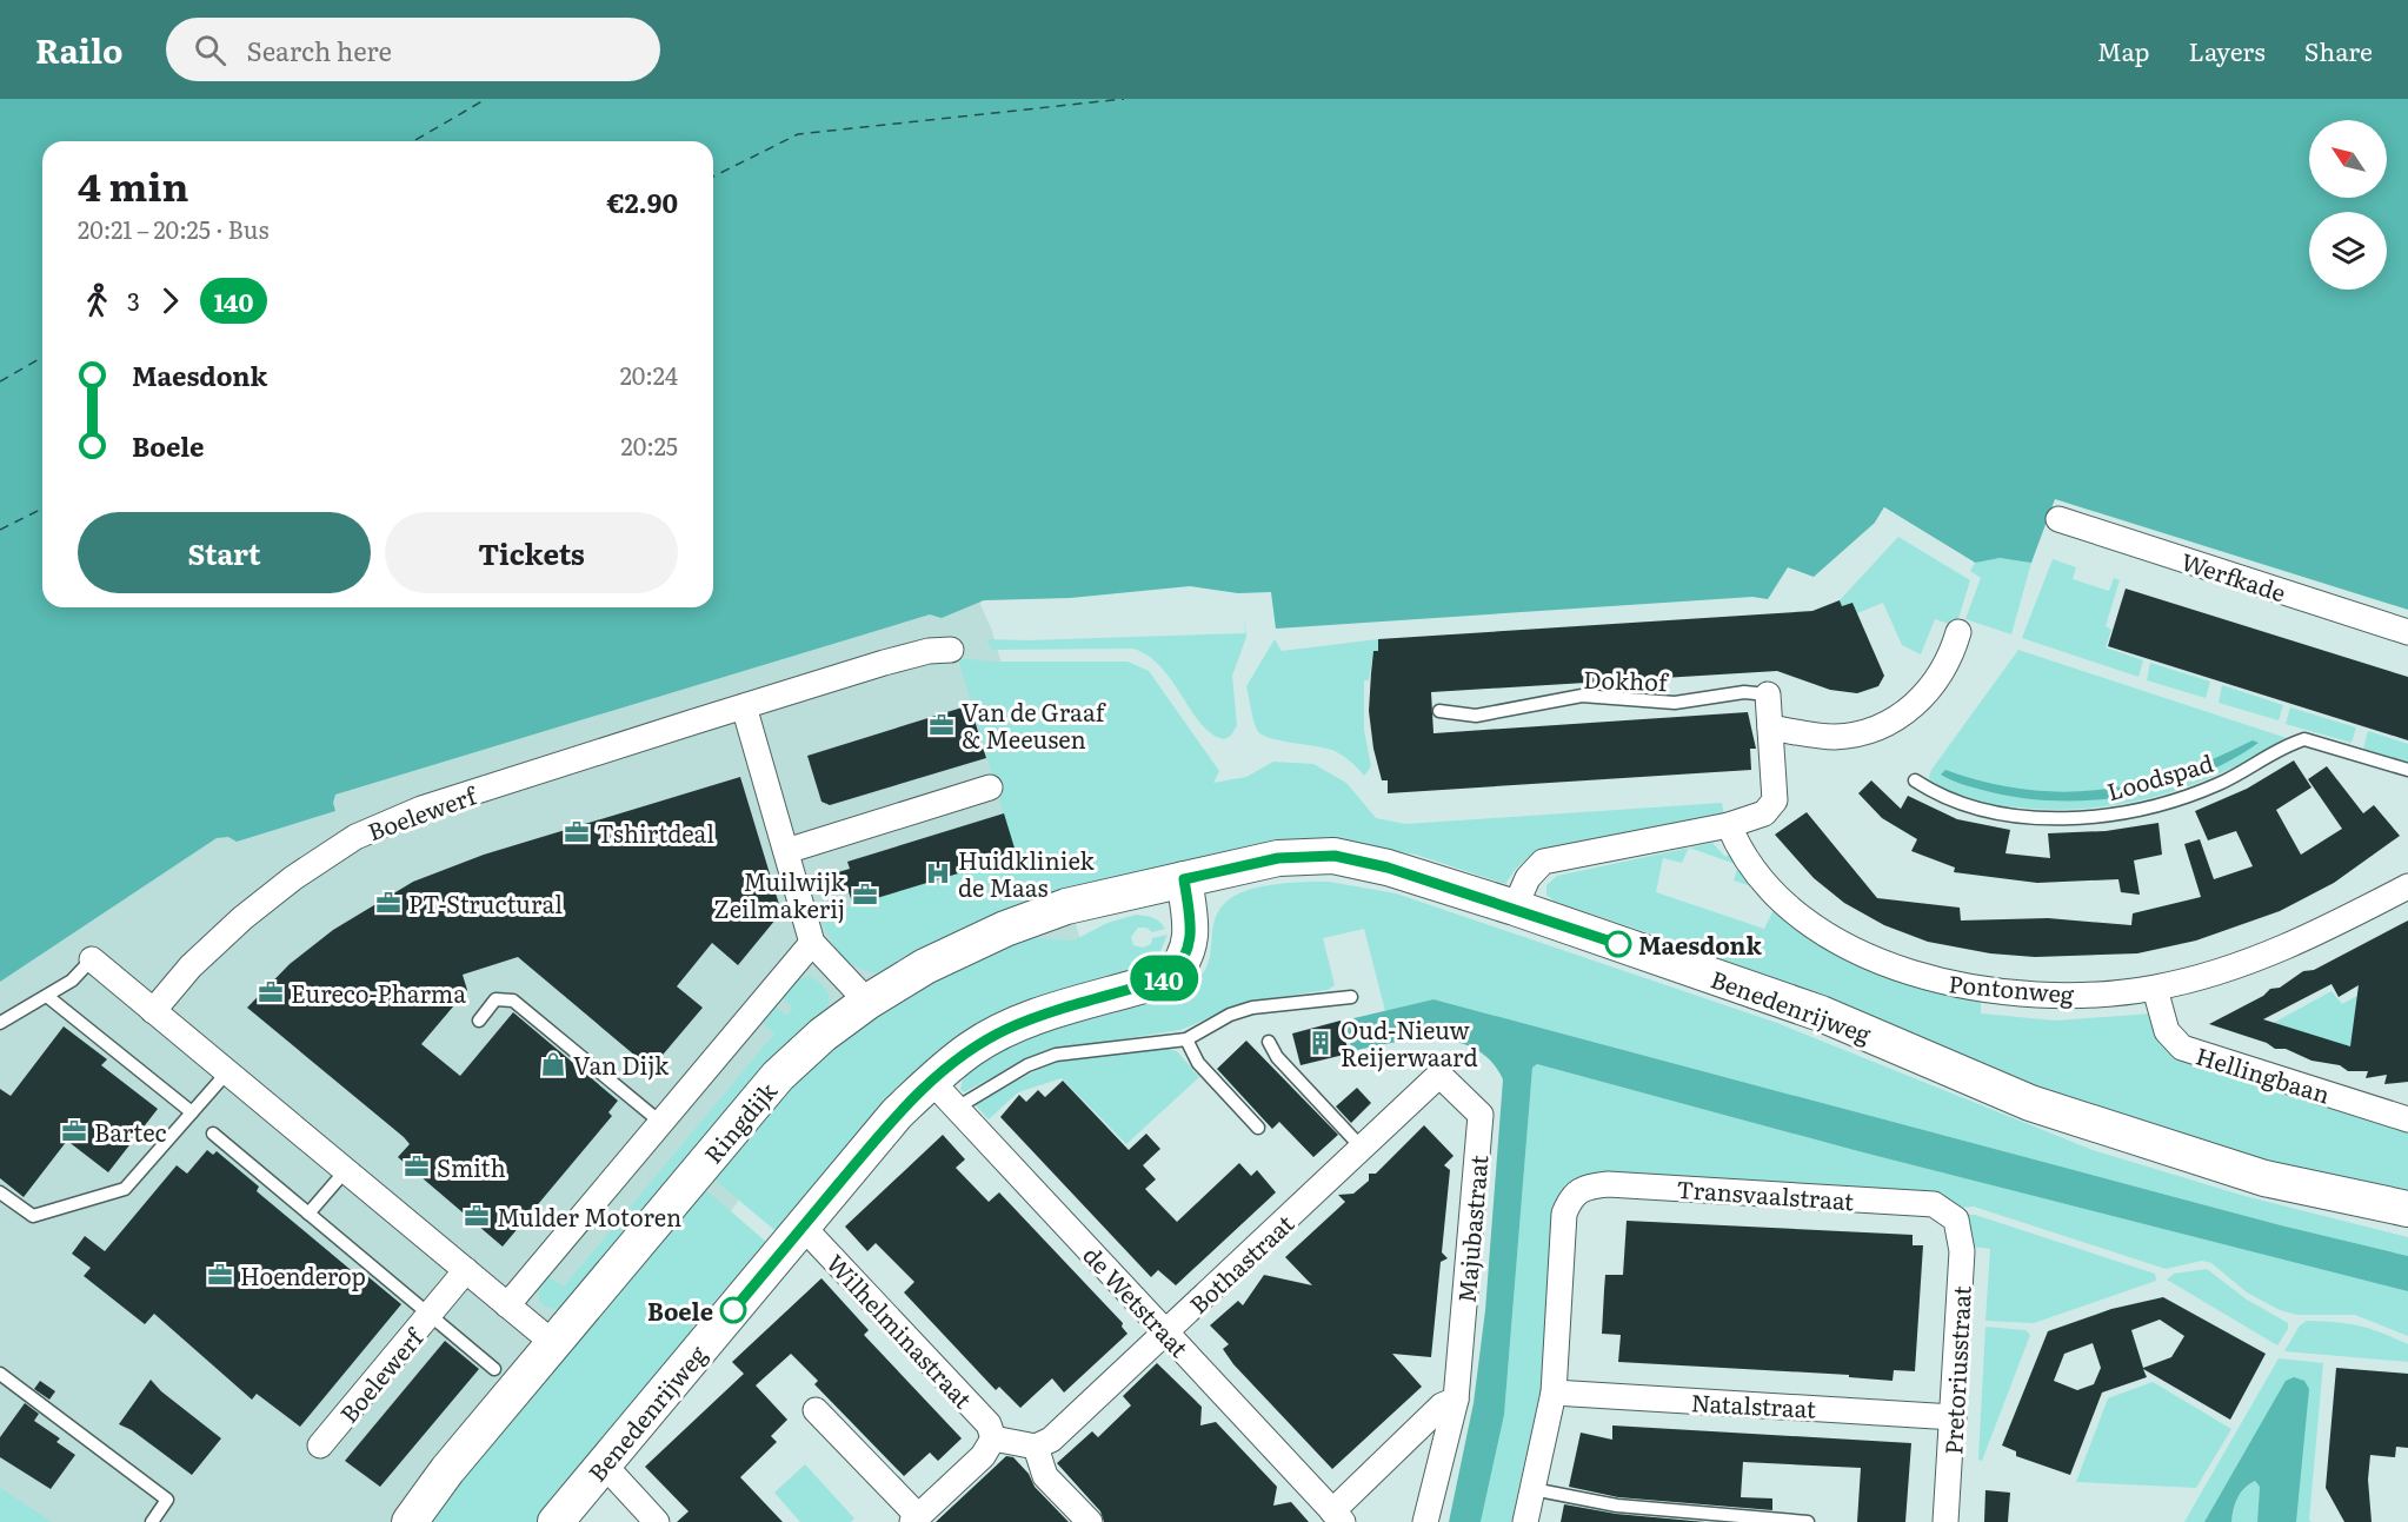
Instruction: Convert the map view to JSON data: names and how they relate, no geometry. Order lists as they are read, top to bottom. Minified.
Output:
{"streets":{"street":["Werfkade","Boelewerf","Pontonweg","Benedenrijweg","Hellingbaan","Ringdijk","Transvaalstraat","Majubastraat","Bothastraat","de Wetstraat","Wilhelminastraat","Pretoriusstraat","Natalstraat"],"lane":["Dokhof","Loodspad"]},"crossings":[["Pontonweg","Hellingbaan"],["Benedenrijweg","Ringdijk"],["Benedenrijweg","de Wetstraat"],["Benedenrijweg","Wilhelminastraat"],["Transvaalstraat","Pretoriusstraat"],["Transvaalstraat","Natalstraat"],["Majubastraat","Bothastraat"],["Bothastraat","de Wetstraat"],["Pretoriusstraat","Natalstraat"]],"places":{"office":["Van de Graaf & Meeusen","Tshirtdeal","Muilwijk Zeilmakerij","PT-Structural","Eureco-Pharma","Bartec","Smith","Mulder Motoren","Hoenderop"],"hospital":["Huidkliniek de Maas"],"other":["Maesdonk","Boele"],"building":["Oud-Nieuw Reijerwaard"],"shop":["Van Dijk"]},"lines":["bus line 140"],"north":"top left","page":{"header":"Railo","search":"Search here","nav":["Map","Layers","Share"],"on_map":"140","heading":["4 min","20:21 – 20:25 · Bus","€2.90"],"legs":["3","140"],"list":[{"name":"Maesdonk","value":"20:24"},{"name":"Boele","value":"20:25"}],"buttons":["Start","Tickets"]}}
